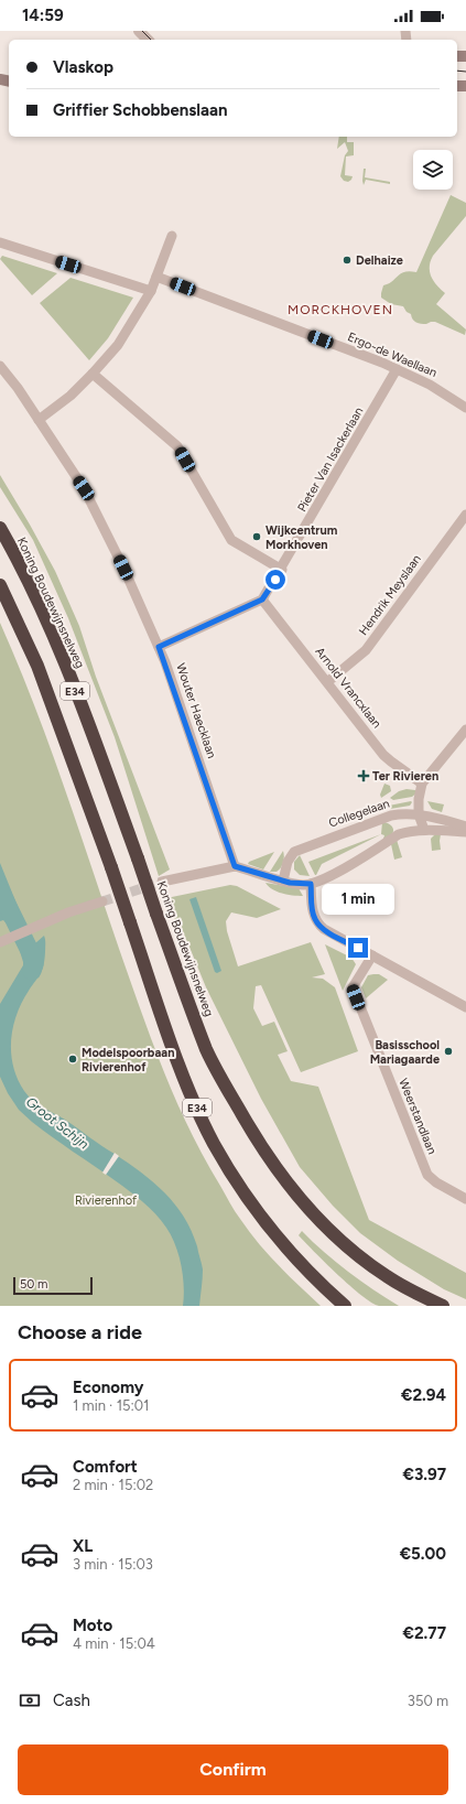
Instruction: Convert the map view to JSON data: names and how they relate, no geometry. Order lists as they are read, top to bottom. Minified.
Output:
{"streets":{"highway":["Koning Boudewijnsnelweg","E34"],"street":["Ergo-de Waellaan","Pieter Van Isackerlaan","Hendrik Meyslaan","Arnold Vrancxlaan","Wouter Haecklaan","Collegelaan","Weerstandlaan"]},"crossings":[["Ergo-de Waellaan","Pieter Van Isackerlaan"],["Pieter Van Isackerlaan","Arnold Vrancxlaan"],["Hendrik Meyslaan","Arnold Vrancxlaan"]],"districts":["MORCKHOVEN"],"water":["Groot Schijn"],"parks":["Rivierenhof"],"places":{"other":["Delhaize","Wijkcentrum Morkhoven","Basisschool Mariagaarde","Modelspoorbaan Rivierenhof"],"health":["Ter Rivieren"]},"scale_bar":"50 m","page":{"status":"14:59","banner":["Vlaskop","Griffier Schobbenslaan"],"bubble":"1 min","scale":"50 m","heading":"Choose a ride","list":[{"name":"Economy","note":"1 min · 15:01","value":"€2.94"},{"name":"Comfort","note":"2 min · 15:02","value":"€3.97"},{"name":"XL","note":"3 min · 15:03","value":"€5.00"},{"name":"Moto","note":"4 min · 15:04","value":"€2.77"}],"pay":["Cash","350 m"],"buttons":"Confirm"}}
